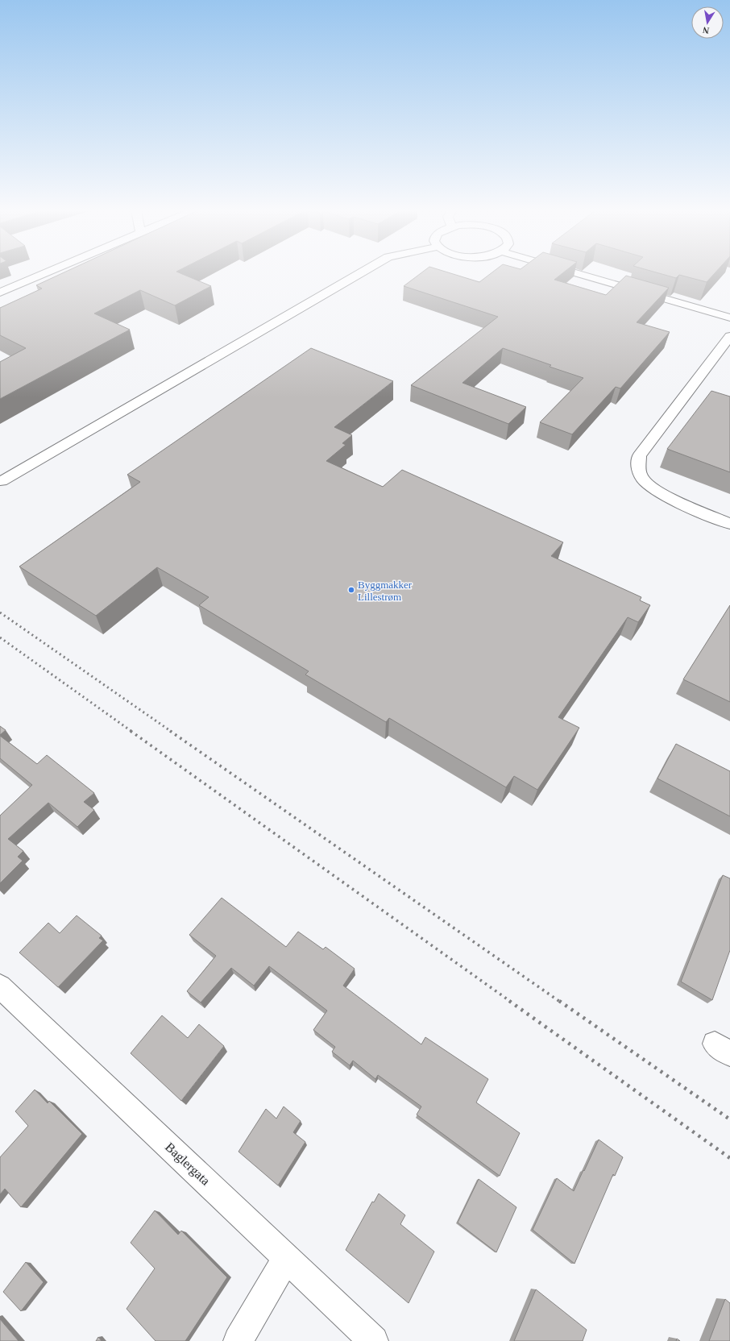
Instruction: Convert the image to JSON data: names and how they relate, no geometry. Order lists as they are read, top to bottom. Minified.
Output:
{"streets":{"street":["Baglergata"]},"places":["Byggmakker Lillestrøm"],"north":"bottom"}
